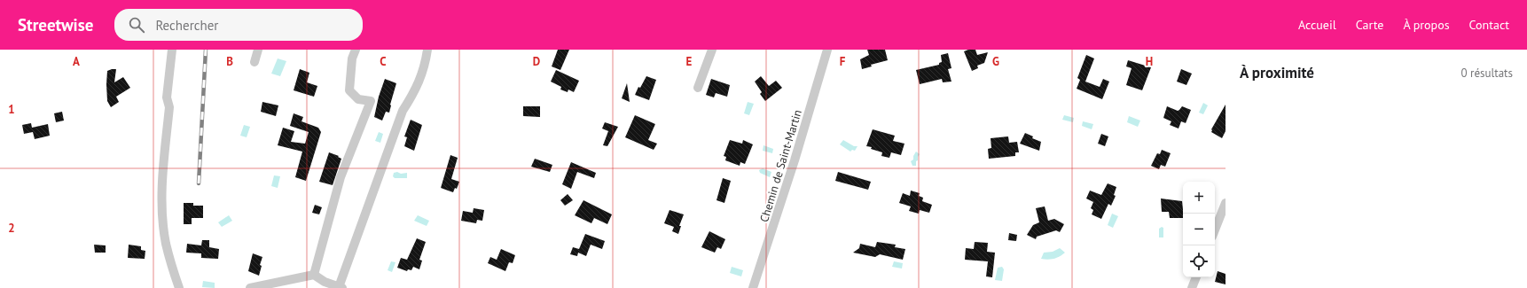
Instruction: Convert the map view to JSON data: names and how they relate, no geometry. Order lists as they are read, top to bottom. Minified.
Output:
{"streets":{"street":["Chemin de Saint-Martin"]},"page":{"header":"Streetwise","search":"Rechercher","nav":["Accueil","Carte","À propos","Contact"],"heading":["À proximité","0 résultats"],"map_buttons":["+","−"]},"grid":{"columns":["A","B","C","D","E","F","G","H"],"rows":["1","2"]}}
